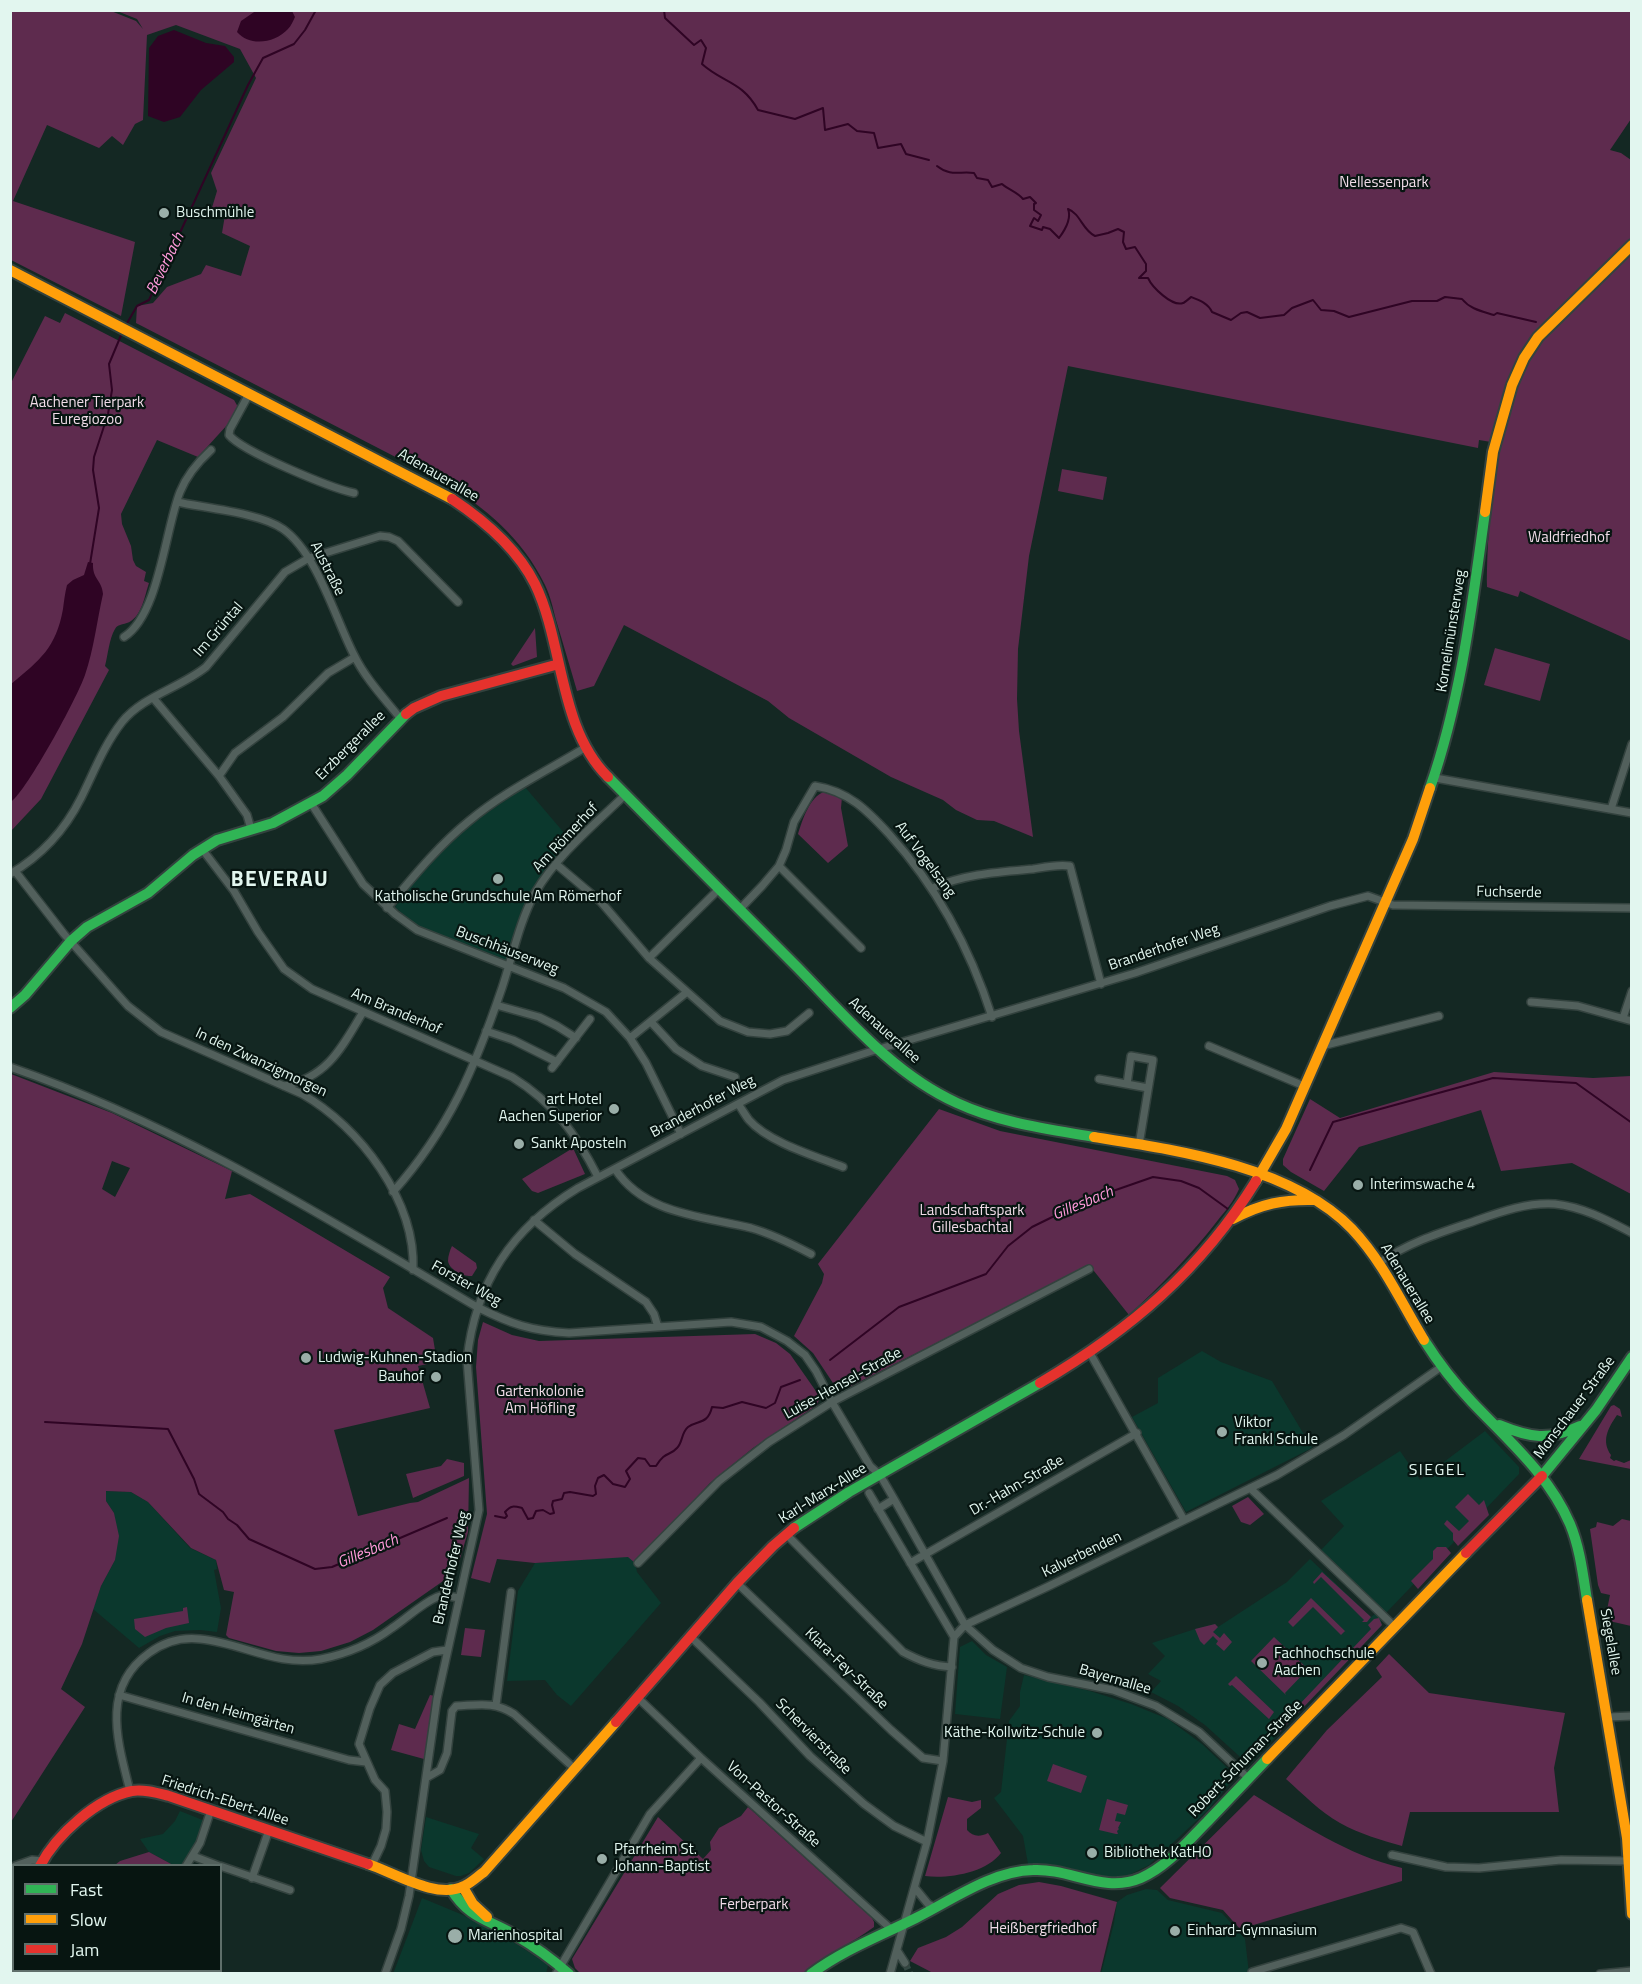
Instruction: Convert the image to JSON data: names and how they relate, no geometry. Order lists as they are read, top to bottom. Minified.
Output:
{"streets":{"main road":["Adenauerallee","Kornelimünsterweg","Erzbergerallee","Monschauer Straße","Karl-Marx-Allee","Siegelallee","Robert-Schuman-Straße","Friedrich-Ebert-Allee"],"street":["Austraße","Im Grüntal","Am Römerhof","Auf Vogelsang","Fuchserde","Branderhofer Weg","Buschhäuserweg","Am Branderhof","In den Zwanzigmorgen","Forster Weg","Luise-Hensel-Straße","Dr.-Hahn-Straße","Kalverbenden","Klara-Fey-Straße","Bayernallee","In den Heimgärten","Schervierstraße","Von-Pastor-Straße"]},"crossings":[["Adenauerallee","Kornelimünsterweg"],["Adenauerallee","Erzbergerallee"],["Adenauerallee","Am Römerhof"],["Adenauerallee","Branderhofer Weg"],["Adenauerallee","Monschauer Straße"],["Adenauerallee","Karl-Marx-Allee"],["Adenauerallee","Kalverbenden"],["Adenauerallee","Siegelallee"],["Adenauerallee","Robert-Schuman-Straße"],["Austraße","Im Grüntal"],["Austraße","Erzbergerallee"],["Im Grüntal","In den Zwanzigmorgen"],["Kornelimünsterweg","Fuchserde"],["Kornelimünsterweg","Branderhofer Weg"],["Kornelimünsterweg","Karl-Marx-Allee"],["Erzbergerallee","Buschhäuserweg"],["Erzbergerallee","Am Branderhof"],["Erzbergerallee","In den Zwanzigmorgen"],["Am Römerhof","Buschhäuserweg"],["Am Römerhof","Am Branderhof"],["Am Römerhof","In den Zwanzigmorgen"],["Auf Vogelsang","Branderhofer Weg"],["Fuchserde","Branderhofer Weg"],["Branderhofer Weg","Buschhäuserweg"],["Branderhofer Weg","Am Branderhof"],["Branderhofer Weg","Forster Weg"],["Branderhofer Weg","Karl-Marx-Allee"],["Branderhofer Weg","Friedrich-Ebert-Allee"],["In den Zwanzigmorgen","Forster Weg"],["Forster Weg","Luise-Hensel-Straße"],["Forster Weg","Dr.-Hahn-Straße"],["Forster Weg","Karl-Marx-Allee"],["Forster Weg","Bayernallee"],["Monschauer Straße","Siegelallee"],["Monschauer Straße","Robert-Schuman-Straße"],["Dr.-Hahn-Straße","Bayernallee"],["Karl-Marx-Allee","Klara-Fey-Straße"],["Karl-Marx-Allee","Schervierstraße"],["Karl-Marx-Allee","Friedrich-Ebert-Allee"],["Karl-Marx-Allee","Von-Pastor-Straße"],["Kalverbenden","Bayernallee"],["Siegelallee","Robert-Schuman-Straße"],["Bayernallee","Robert-Schuman-Straße"],["Robert-Schuman-Straße","Von-Pastor-Straße"]],"districts":["BEVERAU","SIEGEL"],"water":["Beverbach","Gillesbach"],"parks":["Nellessenpark","Aachener Tierpark Euregiozoo","Waldfriedhof","Landschaftspark Gillesbachtal","Gartenkolonie Am Höfling","Ferberpark","Heißbergfriedhof"],"places":["Buschmühle","Katholische Grundschule Am Römerhof","art Hotel Aachen Superior","Sankt Aposteln","Interimswache 4","Ludwig-Kuhnen-Stadion","Bauhof","Viktor Frankl Schule","Fachhochschule Aachen","Käthe-Kollwitz-Schule","Bibliothek KatHO","Pfarrheim St. Johann-Baptist","Einhard-Gymnasium","Marienhospital"],"legend":["Fast","Slow","Jam"]}
